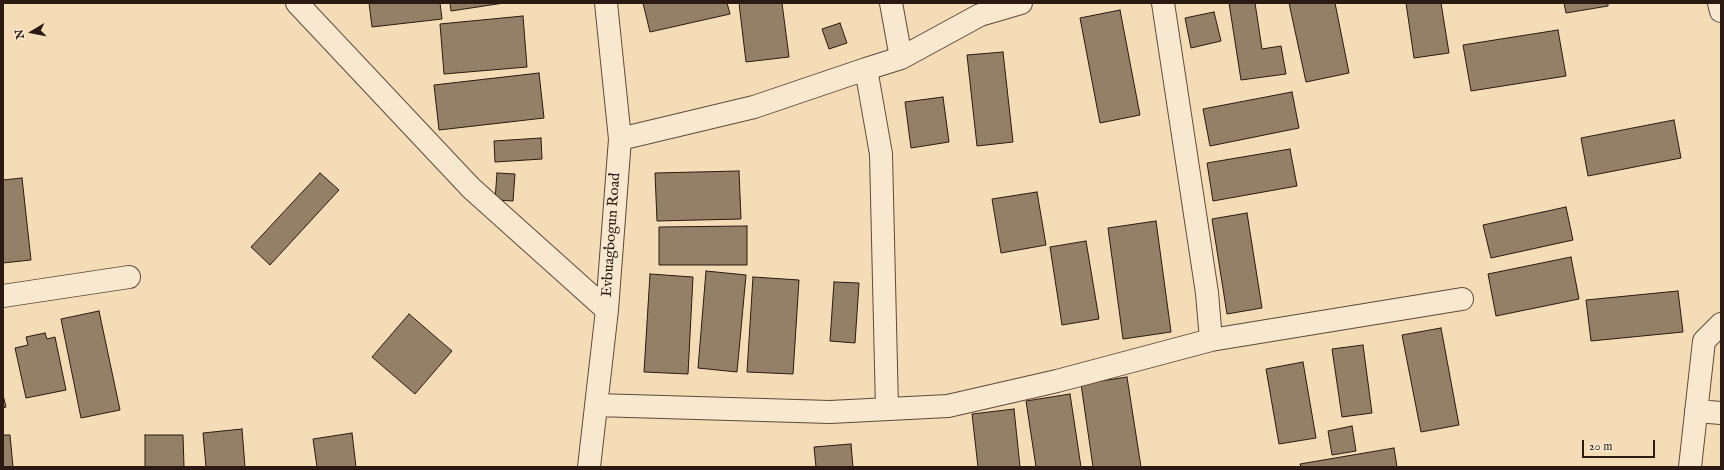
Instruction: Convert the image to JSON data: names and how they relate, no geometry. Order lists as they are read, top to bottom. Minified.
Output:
{"streets":{"street":["Evbuagbogun Road"]},"scale_bar":"20 m","north":"left"}
